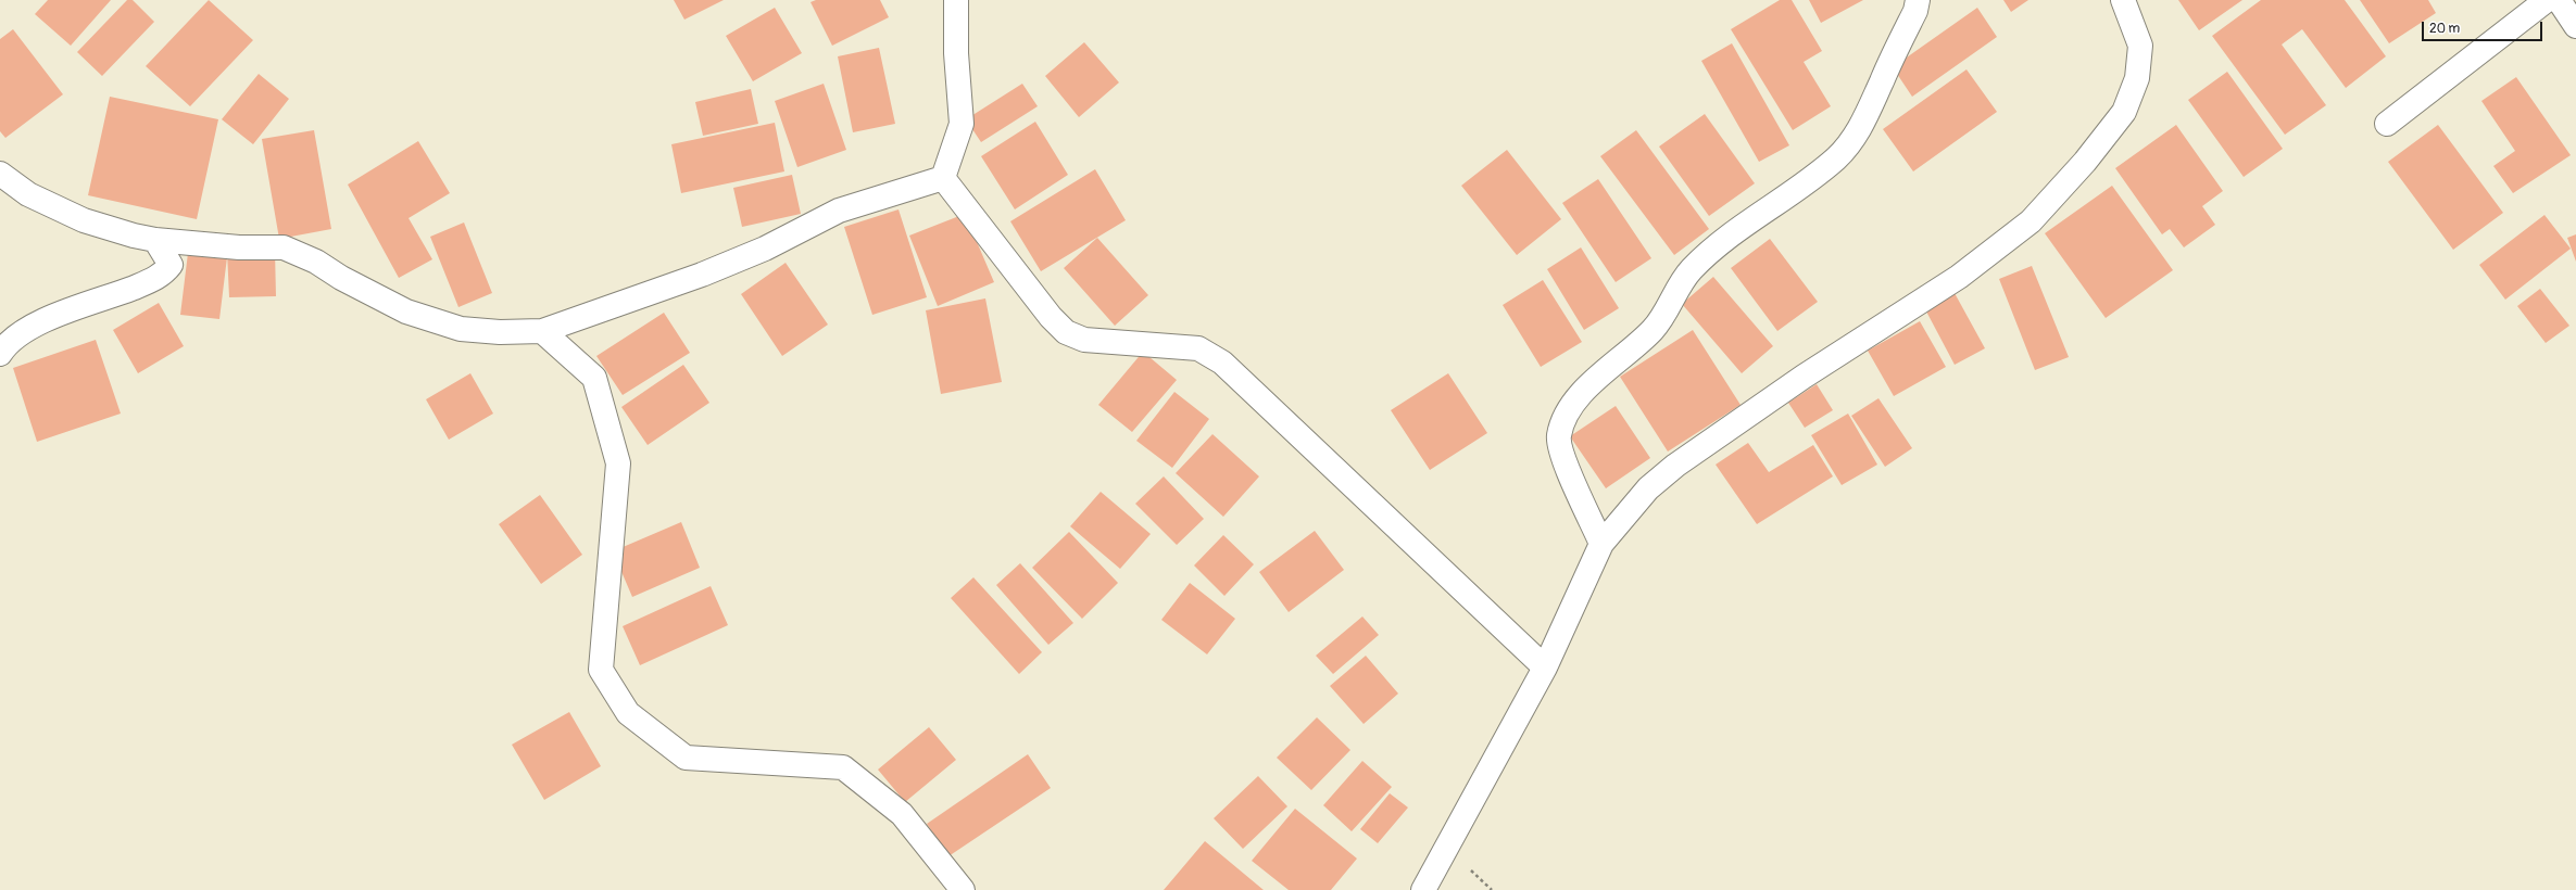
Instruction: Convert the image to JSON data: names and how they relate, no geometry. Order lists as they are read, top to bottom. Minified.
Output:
{"scale_bar":"20 m"}
